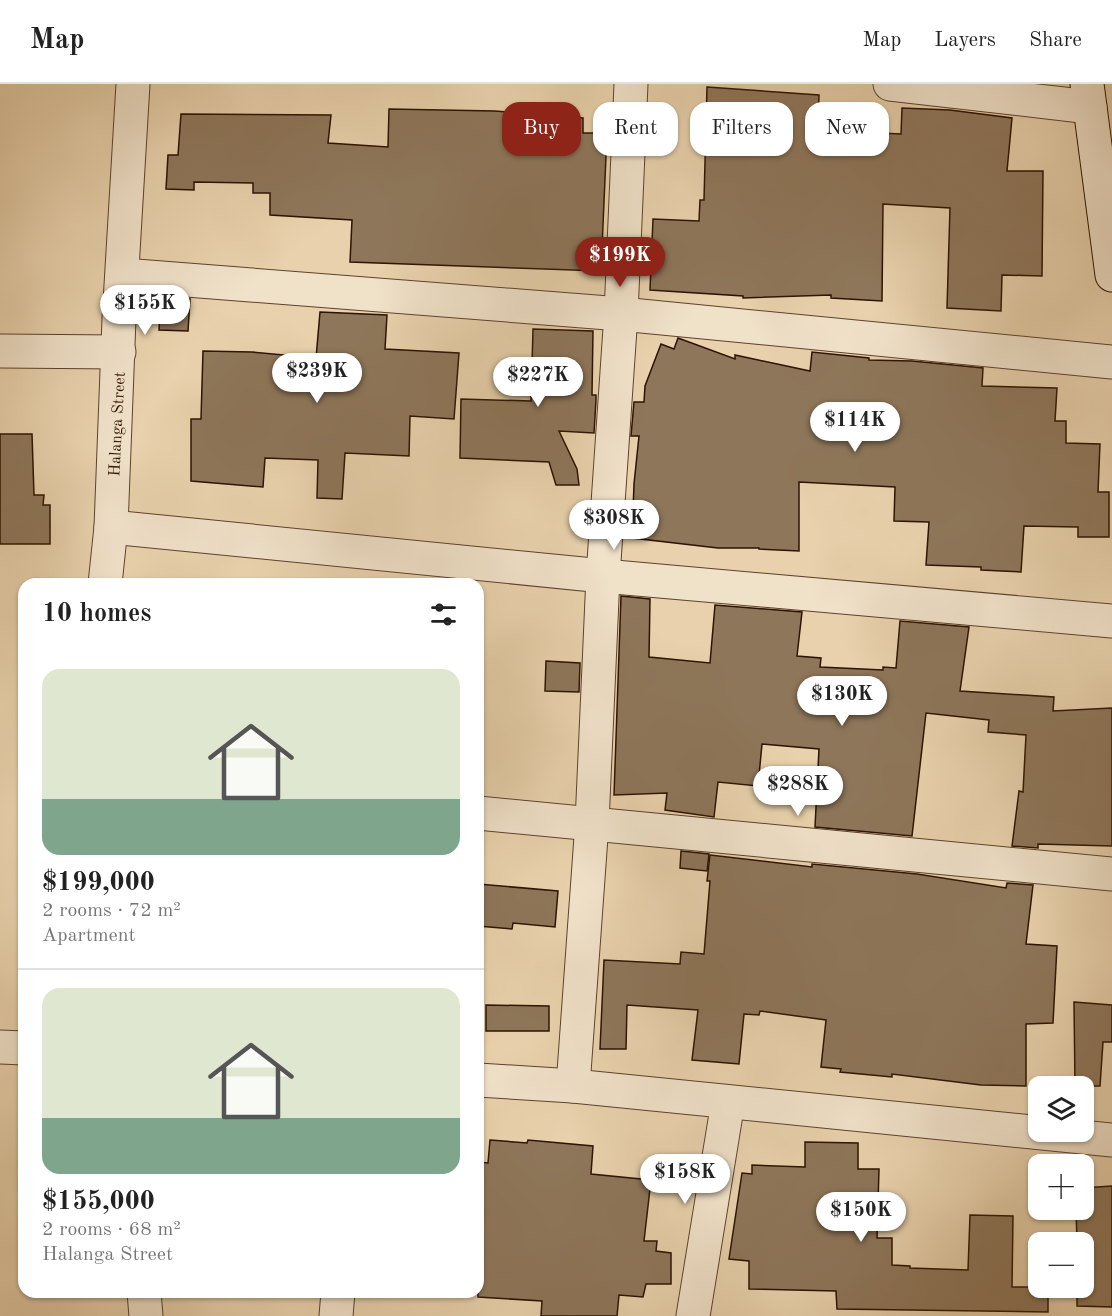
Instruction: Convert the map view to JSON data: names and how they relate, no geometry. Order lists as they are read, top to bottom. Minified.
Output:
{"streets":{"street":["Halanga Street"]},"page":{"header":"Map","nav":["Map","Layers","Share"],"chip":["Buy","Rent","Filters","New"],"price":["$199K","$155K","$239K","$227K","$114K","$308K","$130K","$288K","$158K","$150K"],"heading":"10 homes","list":[{"name":"$199,000","note":"2 rooms · 72 m² · Apartment"},{"name":"$155,000","note":"2 rooms · 68 m² · Halanga Street"}],"map_buttons":["+","−"]}}
